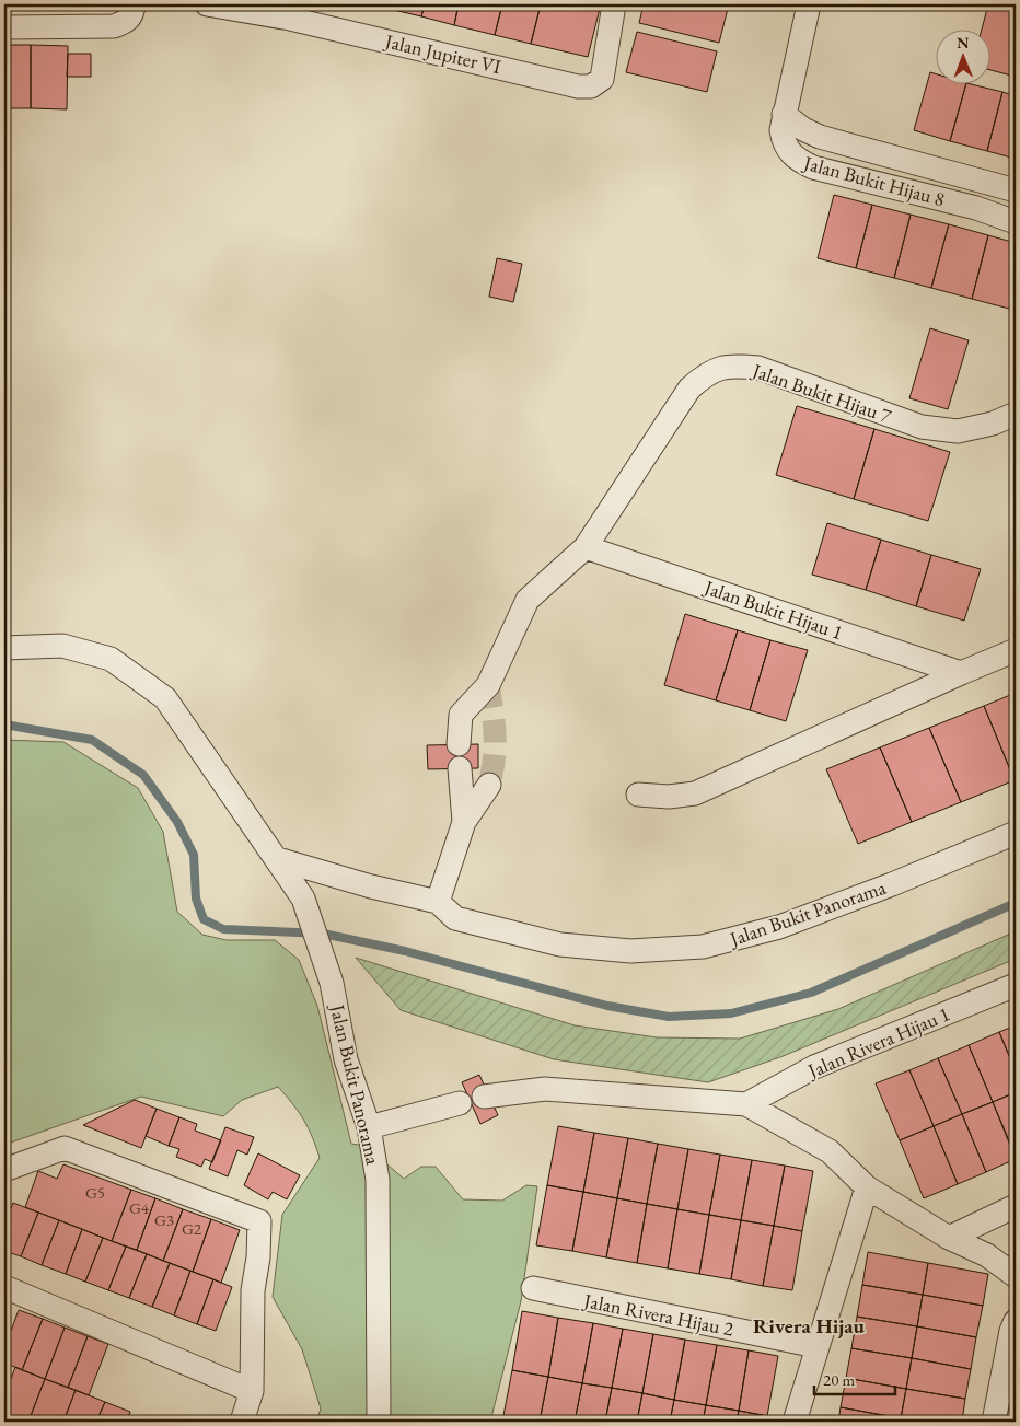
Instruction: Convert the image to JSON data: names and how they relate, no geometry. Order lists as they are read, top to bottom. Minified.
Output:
{"streets":{"street":["Jalan Jupiter VI","Jalan Bukit Hijau 8","Jalan Bukit Hijau 7","Jalan Bukit Hijau 1","Jalan Bukit Panorama","Jalan Rivera Hijau 1","Jalan Rivera Hijau 2"]},"crossings":[["Jalan Bukit Hijau 7","Jalan Bukit Hijau 1"]],"districts":["Rivera Hijau"],"house_numbers":["G5","G4","G3","G2"],"scale_bar":"20 m","north":"top"}
